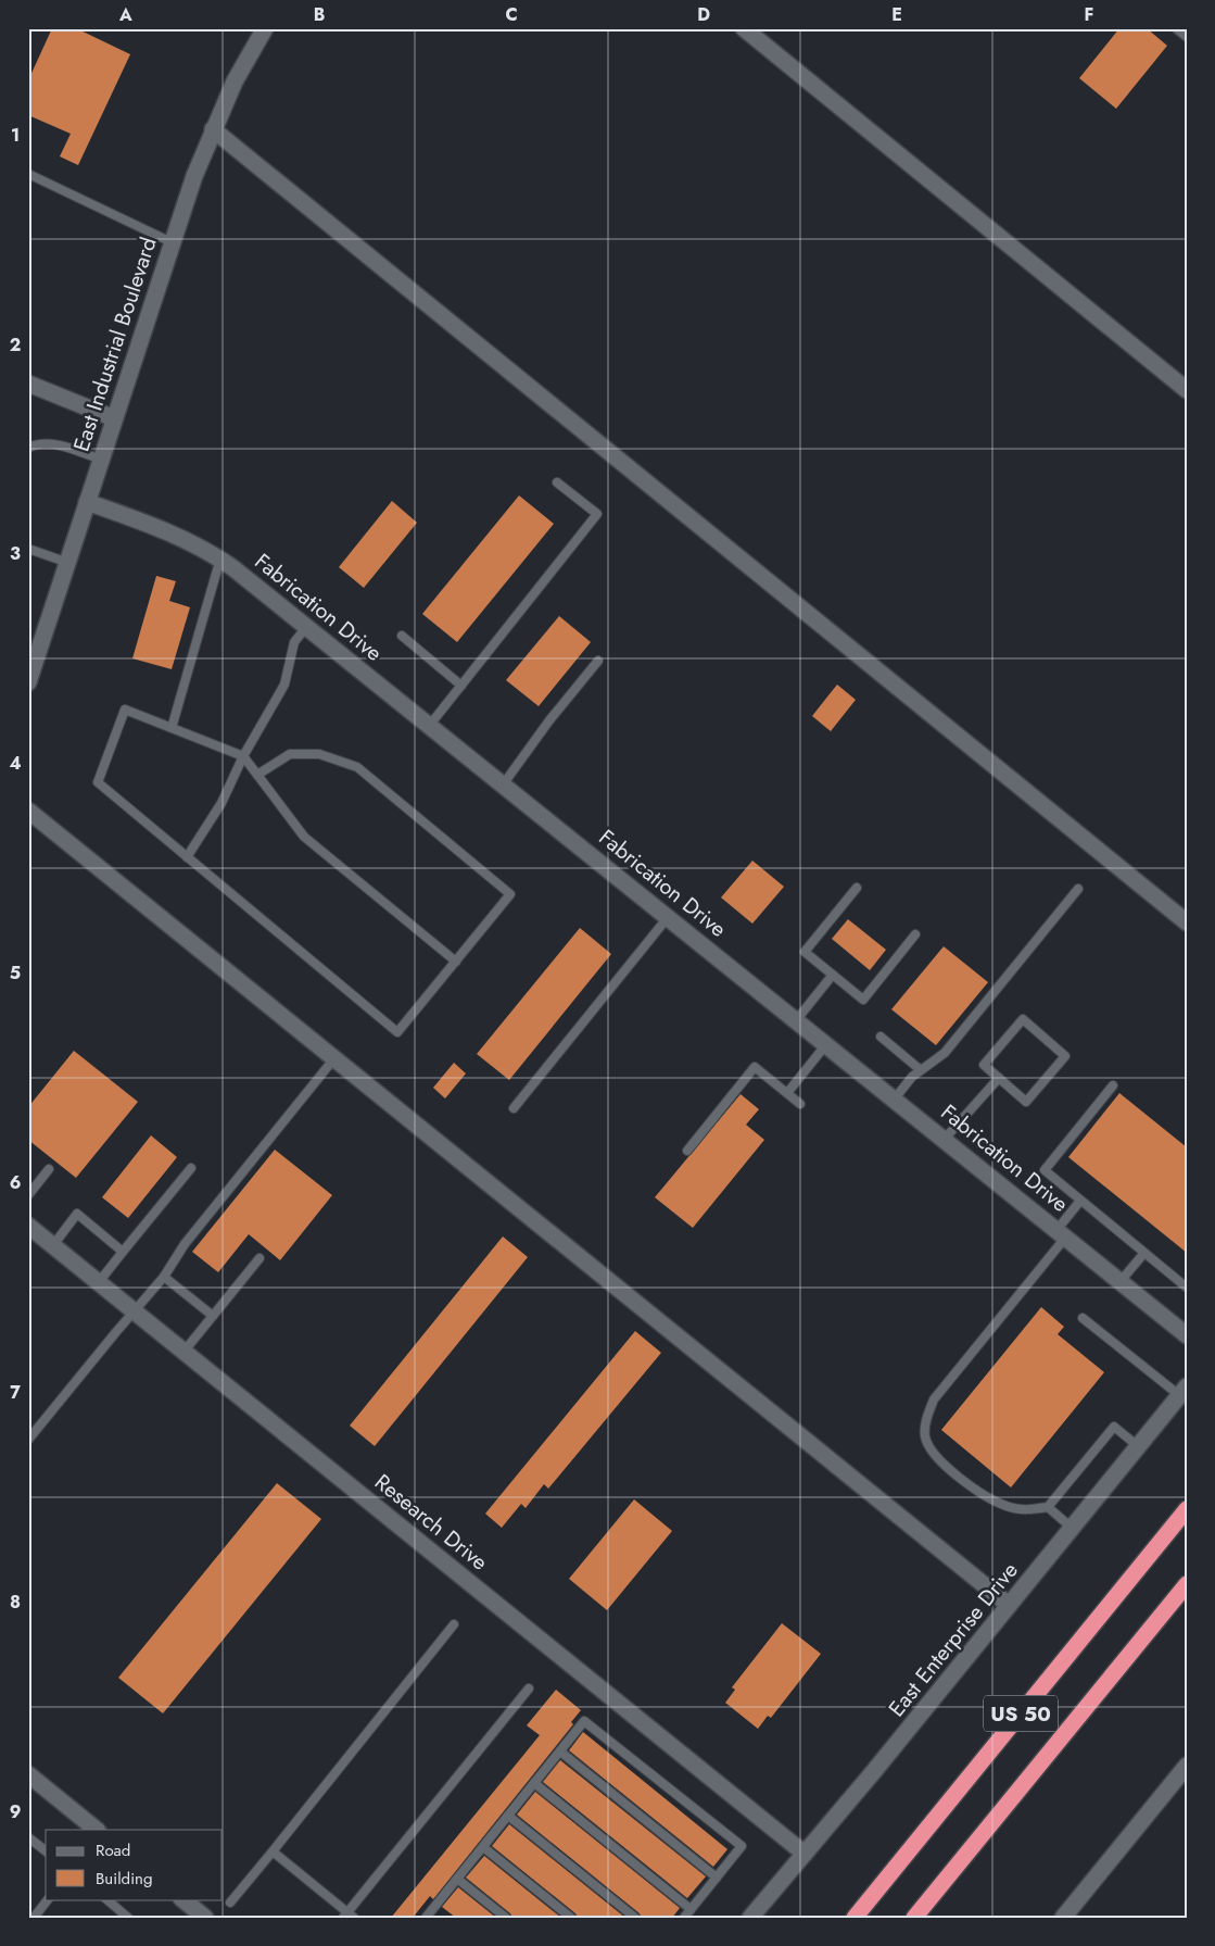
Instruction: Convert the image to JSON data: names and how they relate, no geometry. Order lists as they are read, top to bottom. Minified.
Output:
{"streets":{"highway":["US 50"],"street":["East Industrial Boulevard","Fabrication Drive","Research Drive","East Enterprise Drive"]},"crossings":[["East Industrial Boulevard","Fabrication Drive"],["Research Drive","East Enterprise Drive"]],"legend":["Road","Building"],"grid":{"columns":["A","B","C","D","E","F"],"rows":["1","2","3","4","5","6","7","8","9"]}}
